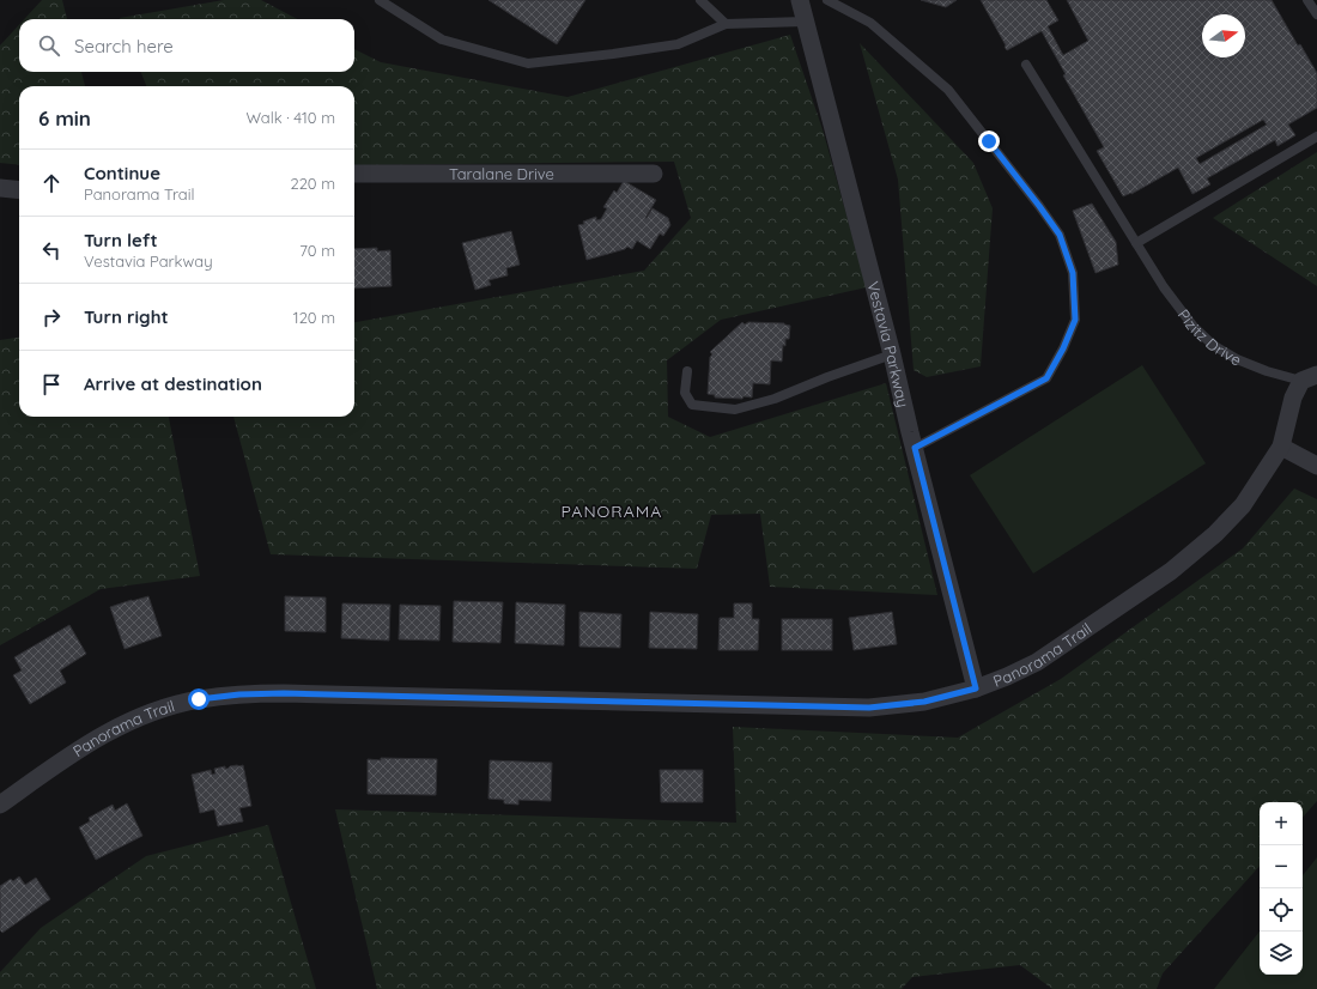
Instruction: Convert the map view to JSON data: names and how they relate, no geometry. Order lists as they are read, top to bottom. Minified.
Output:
{"streets":{"street":["Taralane Drive","Vestavia Parkway","Panorama Trail"],"lane":["Pizitz Drive"]},"crossings":[["Pizitz Drive","Panorama Trail"],["Vestavia Parkway","Panorama Trail"]],"districts":["PANORAMA"],"north":"right","page":{"search":"Search here","heading":["6 min","Walk · 410 m"],"list":[["Continue","Panorama Trail","220 m"],["Turn left","Vestavia Parkway","70 m"],["Turn right","120 m"],"Arrive at destination"],"map_buttons":["+","−"]}}
